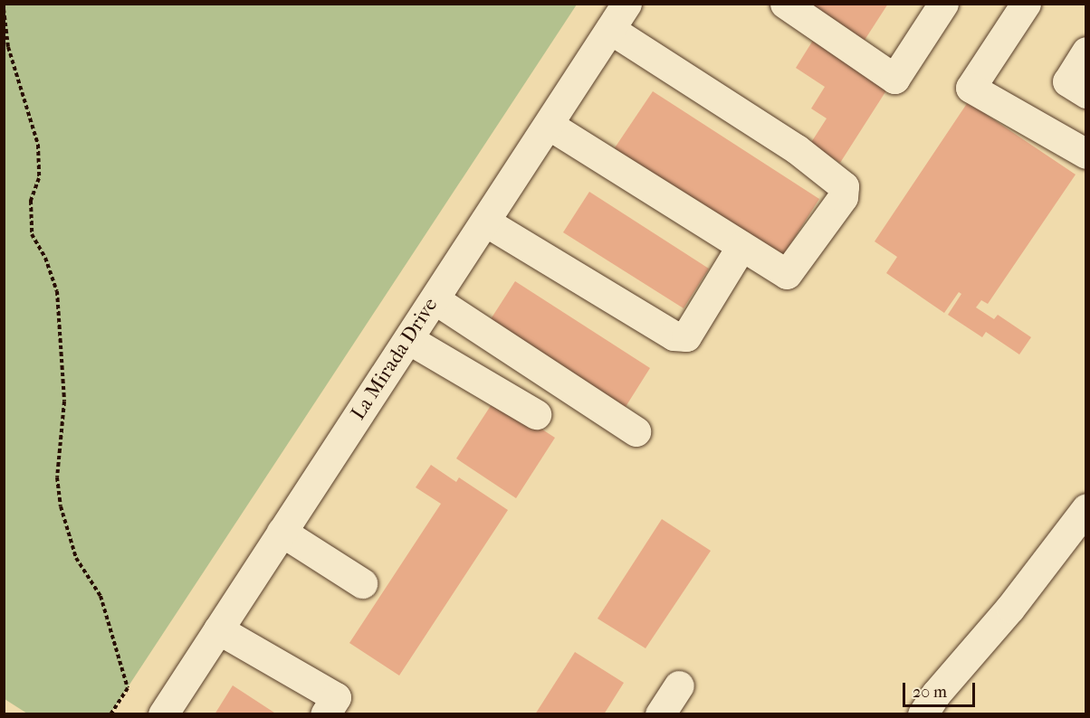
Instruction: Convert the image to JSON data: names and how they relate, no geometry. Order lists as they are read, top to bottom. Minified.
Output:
{"streets":{"street":["La Mirada Drive"]},"scale_bar":"20 m"}
